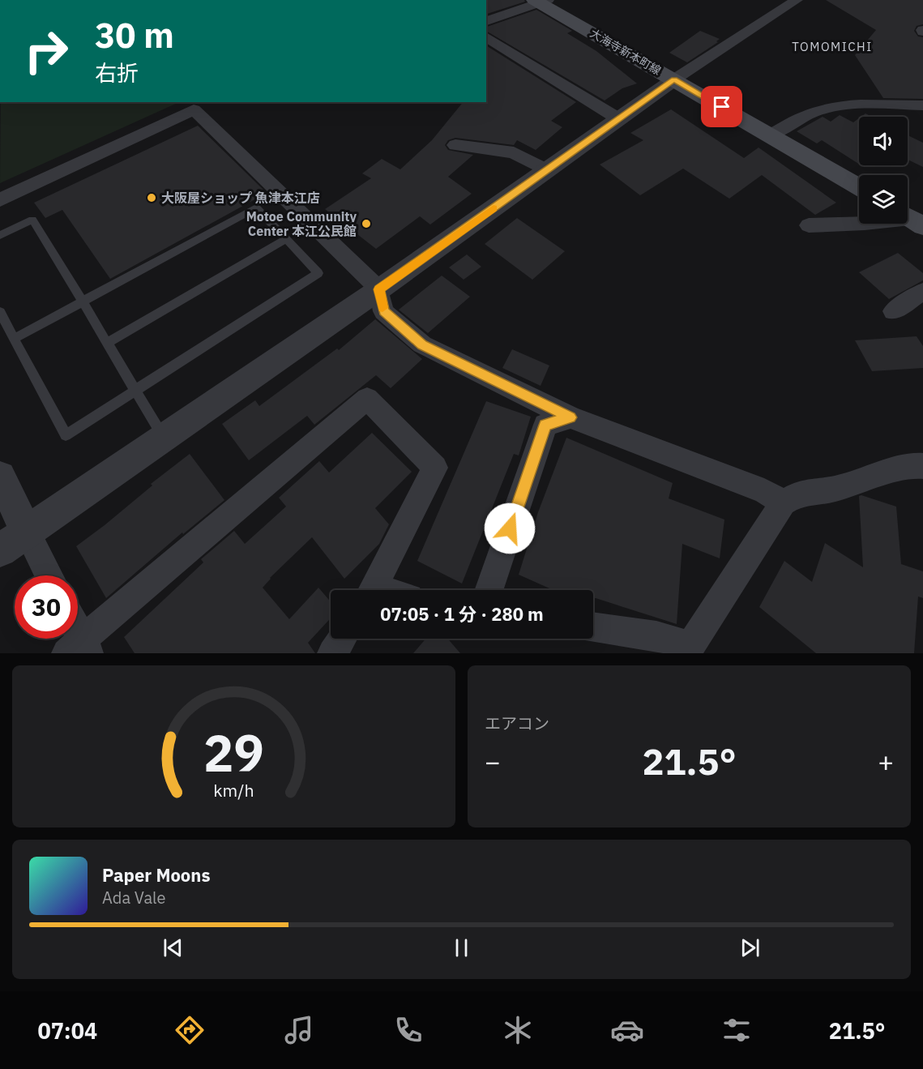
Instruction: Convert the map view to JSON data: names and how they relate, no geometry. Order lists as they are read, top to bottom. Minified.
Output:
{"streets":{"main road":["大海寺新本町線"]},"districts":["TOMOMICHI"],"places":["大阪屋ショップ 魚津本江店","Motoe Community Center 本江公民館"],"page":{"turn":["30 m","右折"],"limit":"30","trip":"07:05 · 1 分 · 280 m","tile":"エアコン","heat":["−","21.5°","+"],"song":["Paper Moons","Ada Vale"],"tabs":["07:04","21.5°"],"gauge":["29","km/h"]}}
